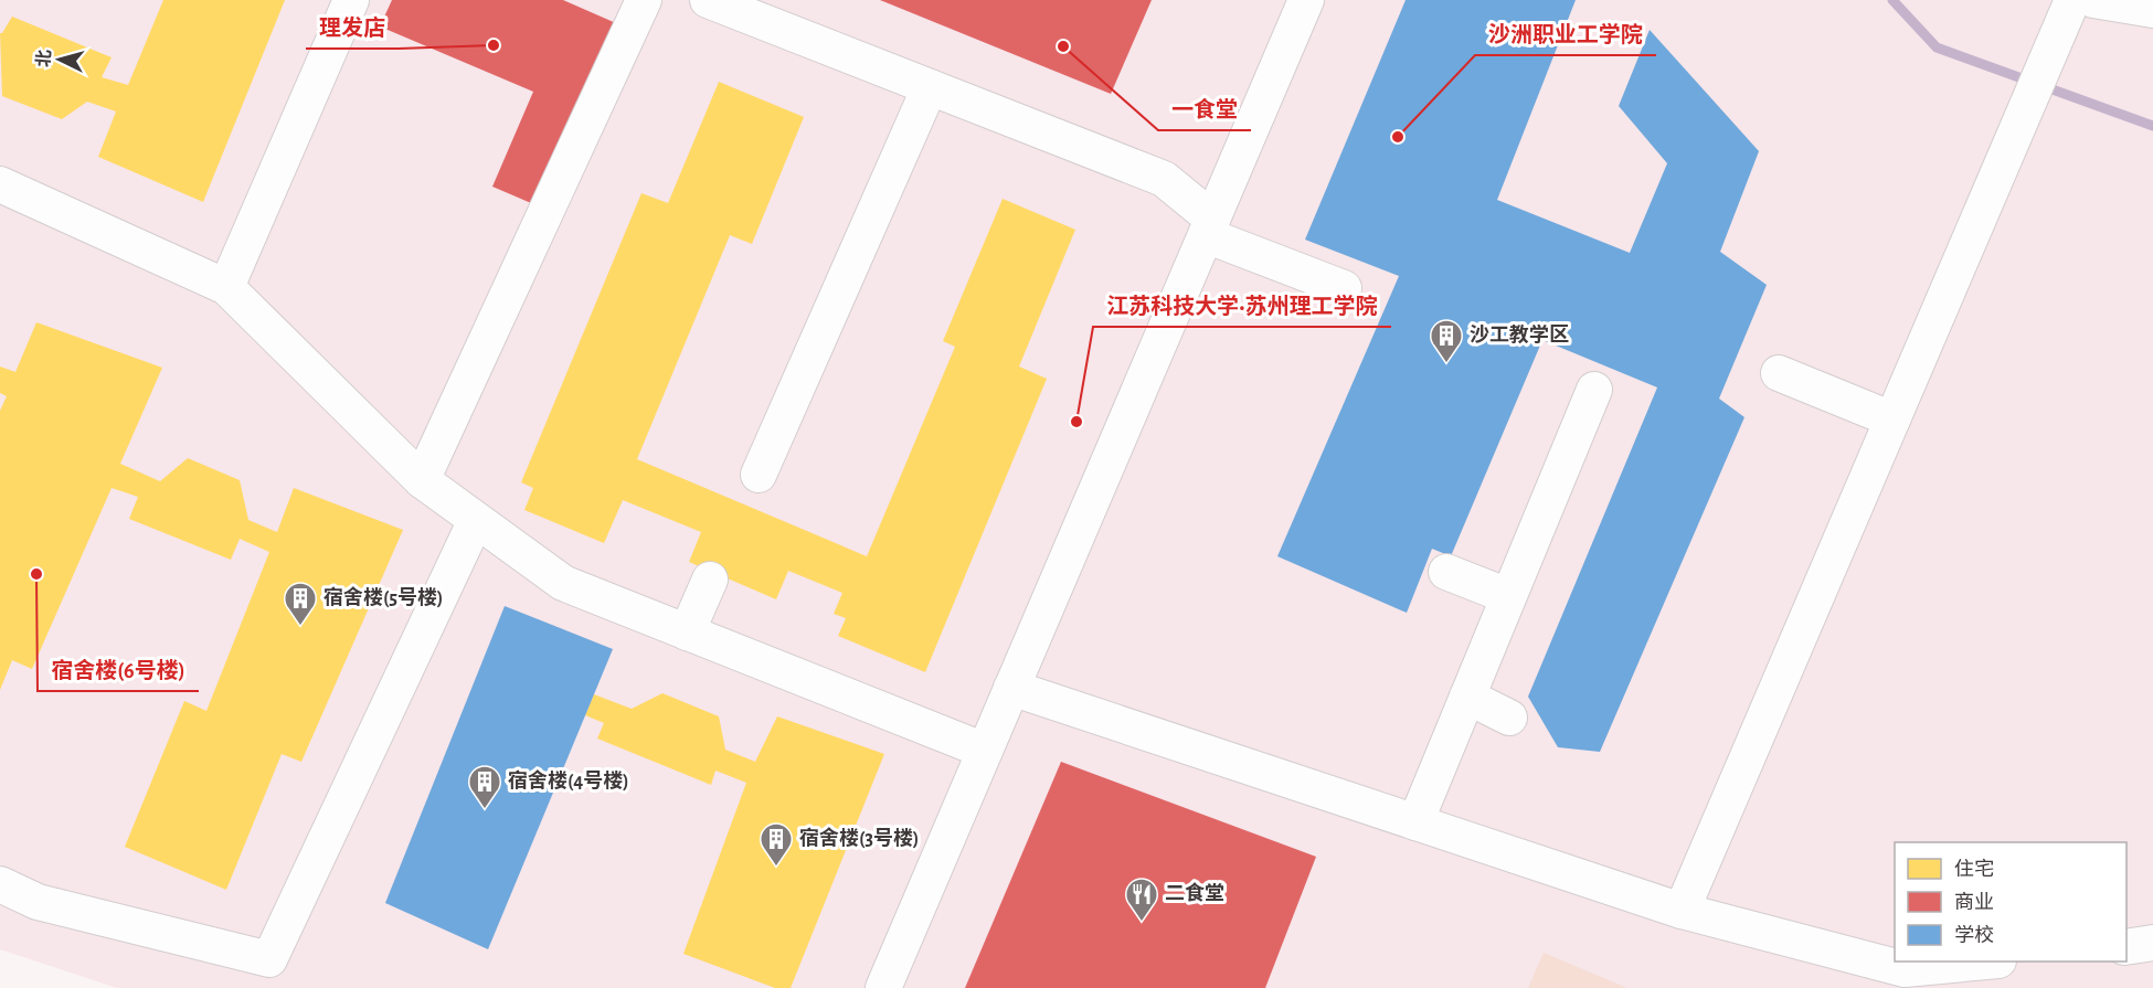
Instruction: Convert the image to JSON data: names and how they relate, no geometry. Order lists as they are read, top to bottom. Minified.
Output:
{"places":{"other":["理发店","一食堂","沙洲职业工学院","江苏科技大学•苏州理工学院","宿舍楼(6号楼)"],"building":["沙工教学区","宿舍楼(5号楼)","宿舍楼(4号楼)","宿舍楼(3号楼)"],"restaurant":["二食堂"]},"legend":["住宅","商业","学校"],"north":"left"}
